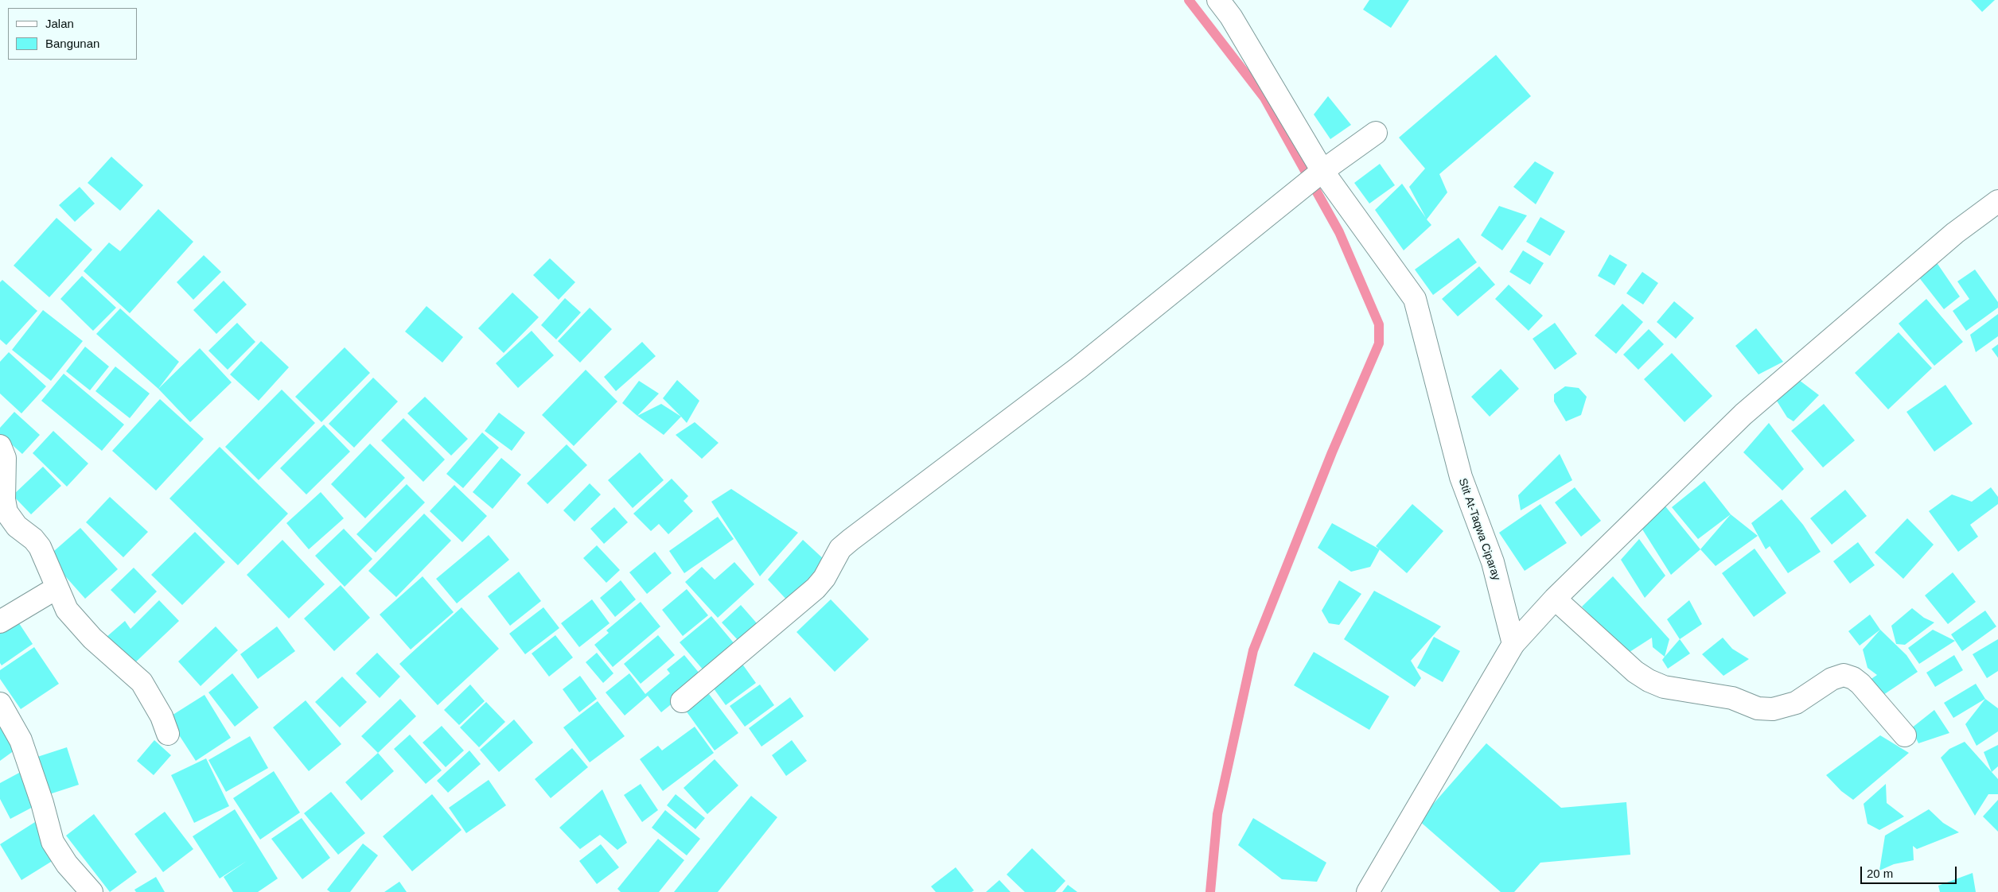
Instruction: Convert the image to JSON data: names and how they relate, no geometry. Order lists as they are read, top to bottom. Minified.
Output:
{"streets":{"street":["Stit At-Taqwa Ciparay"]},"legend":["Jalan","Bangunan"],"scale_bar":"20 m"}
